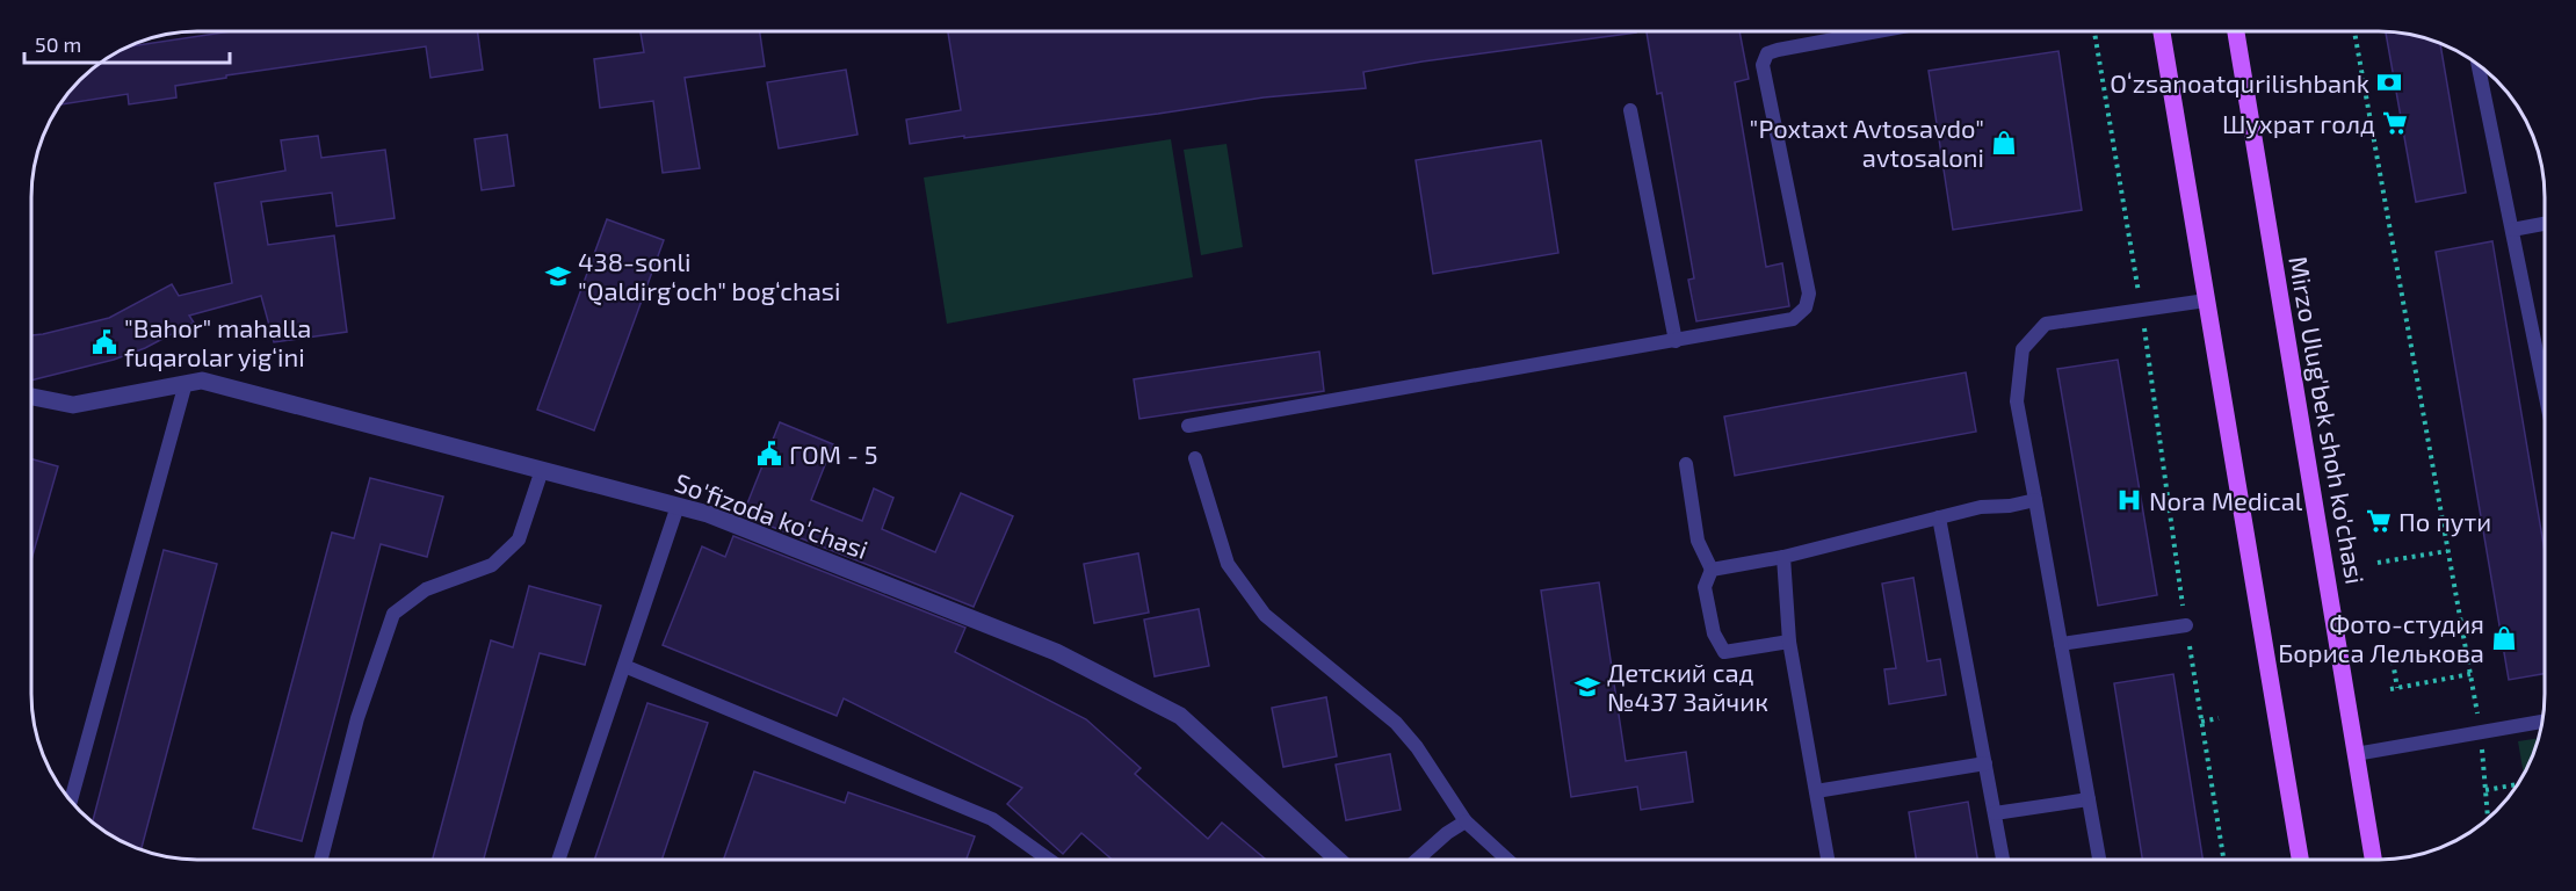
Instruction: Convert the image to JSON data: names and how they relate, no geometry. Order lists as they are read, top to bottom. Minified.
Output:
{"streets":{"main road":["Mirzo Ulug'bek shoh ko'chasi"],"street":["So'fizoda ko'chasi"]},"places":{"bank":["Oʻzsanoatqurilishbank"],"supermarket":["Шухрат голд","По пути"],"shop":["\"Poxtaxt Avtosavdo\" avtosaloni","Фото-студия Бориса Лелькова"],"school or university":["438-sonli \"Qaldirg‘och\" bog‘chasi","Детский сад №437 Зайчик"],"public building":["\"Bahor\" mahalla fuqarolar yig‘ini","ГОМ - 5"],"hospital":["Nora Medical"]},"scale_bar":"50 m"}
